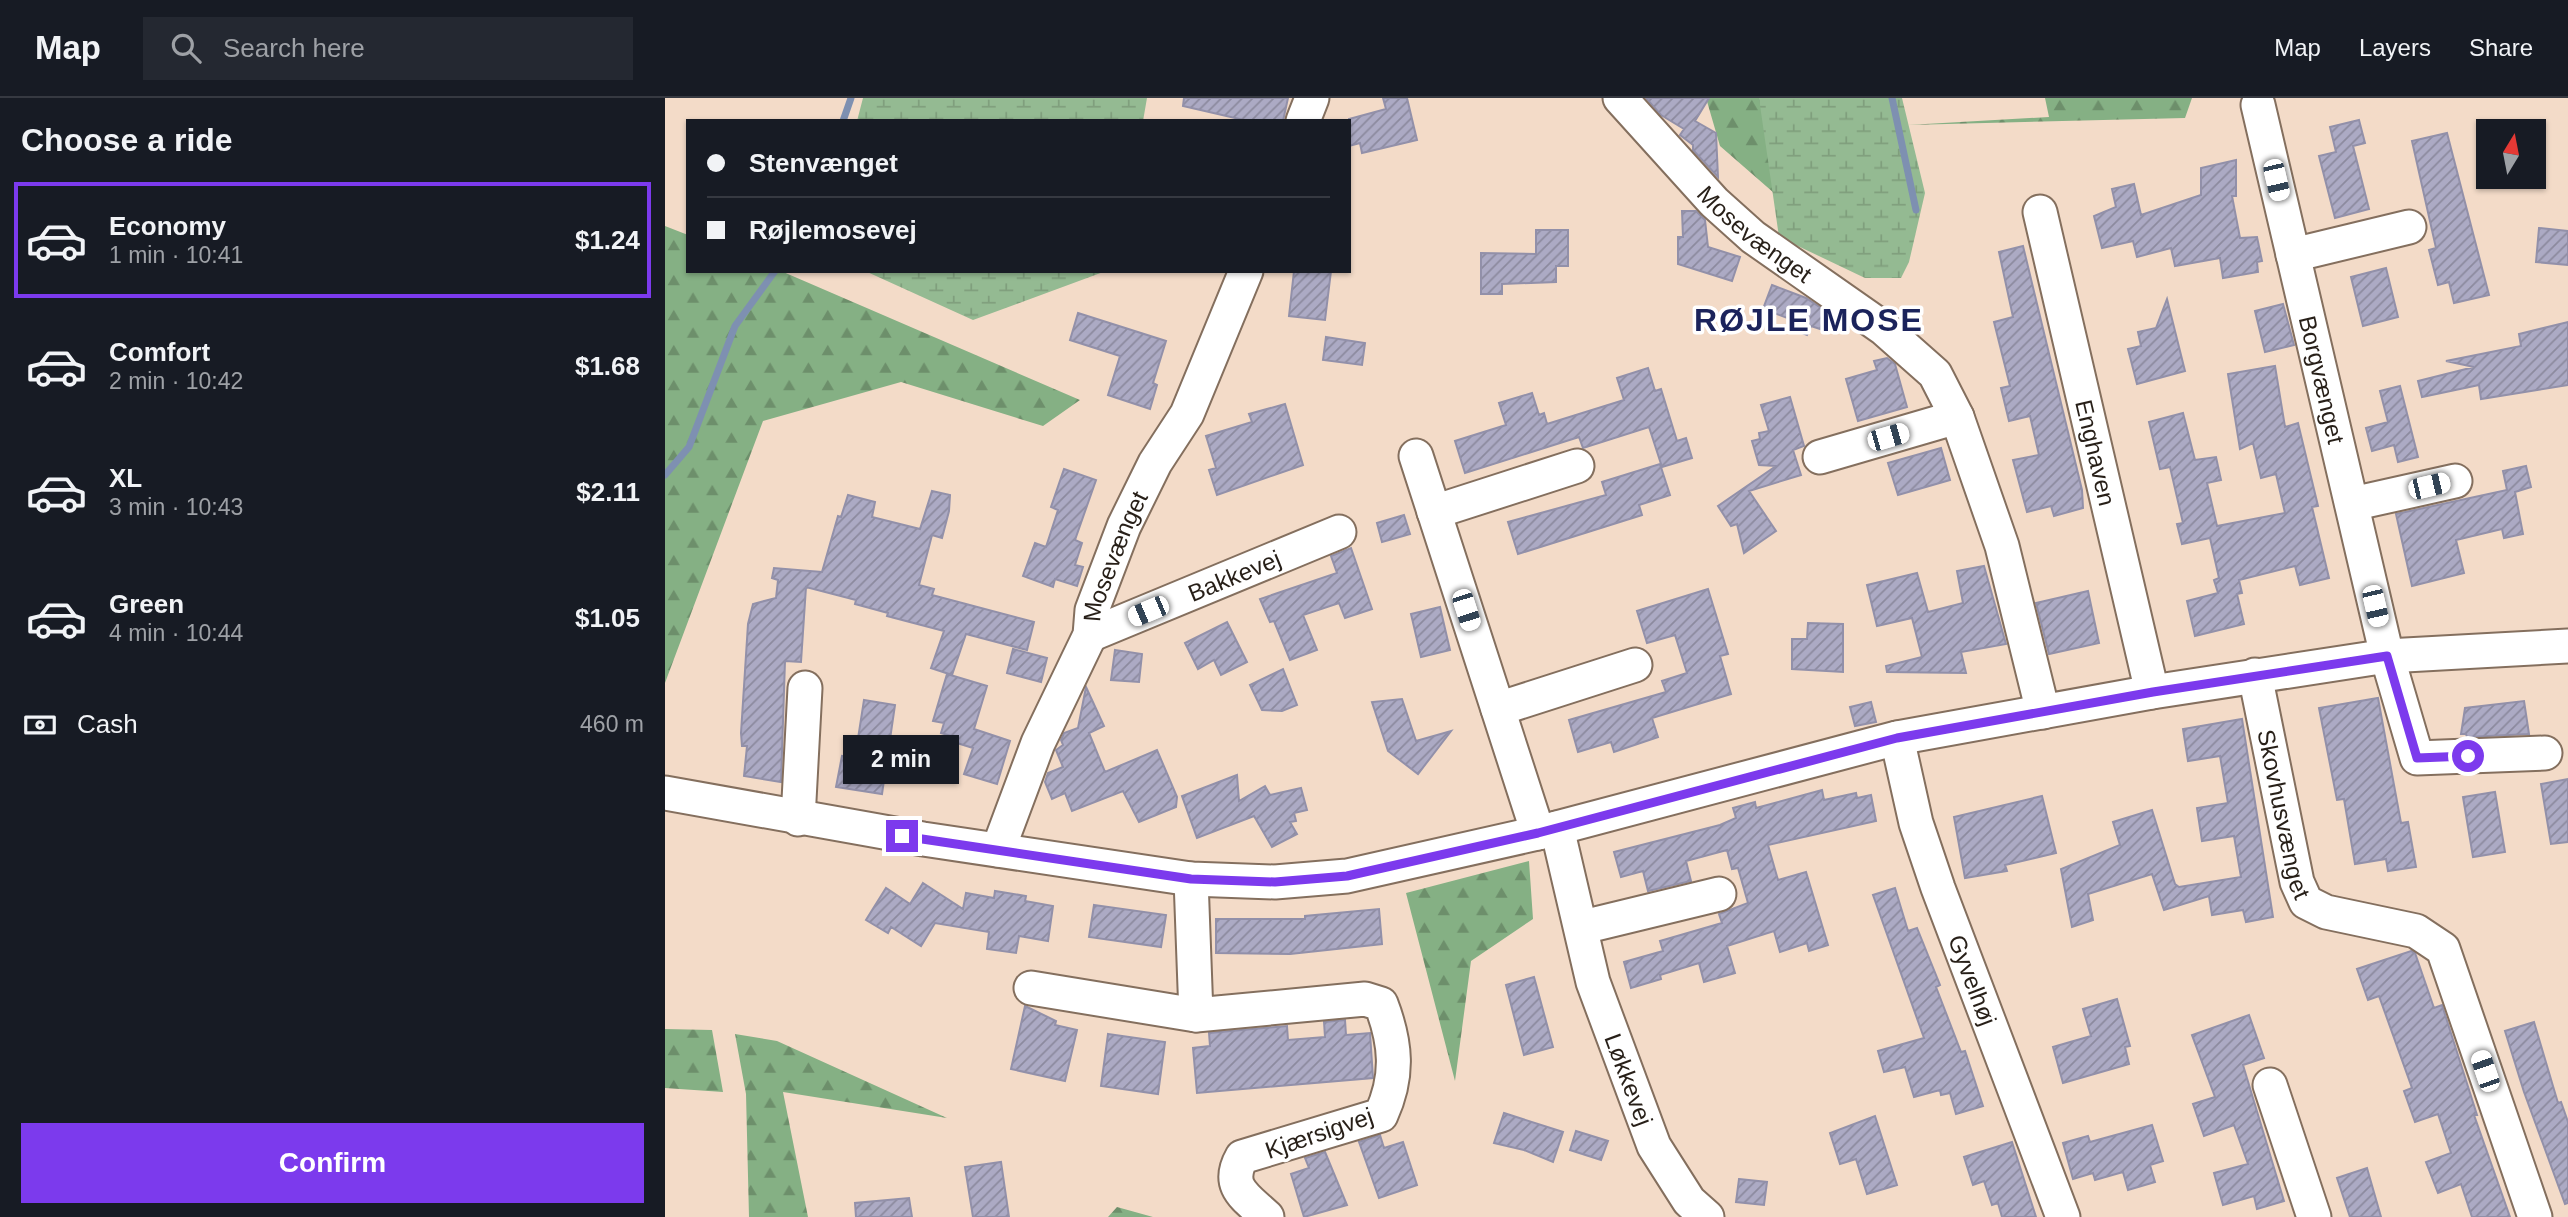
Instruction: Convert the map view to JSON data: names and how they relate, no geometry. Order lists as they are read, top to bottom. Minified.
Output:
{"streets":{"street":["Mosevænget","Borgvænget","Enghaven","Bakkevej","Skovhusvænget","Gyvelhøj","Løkkevej","Kjærsigvej"]},"crossings":[["Mosevænget","Bakkevej"]],"districts":["RØJLE MOSE"],"north":"top","page":{"header":"Map","search":"Search here","nav":["Map","Layers","Share"],"heading":"Choose a ride","banner":["Stenvænget","Røjlemosevej"],"list":[{"name":"Economy","note":"1 min · 10:41","value":"$1.24"},{"name":"Comfort","note":"2 min · 10:42","value":"$1.68"},{"name":"XL","note":"3 min · 10:43","value":"$2.11"},{"name":"Green","note":"4 min · 10:44","value":"$1.05"}],"pay":["Cash","460 m"],"bubble":"2 min","buttons":"Confirm"}}
